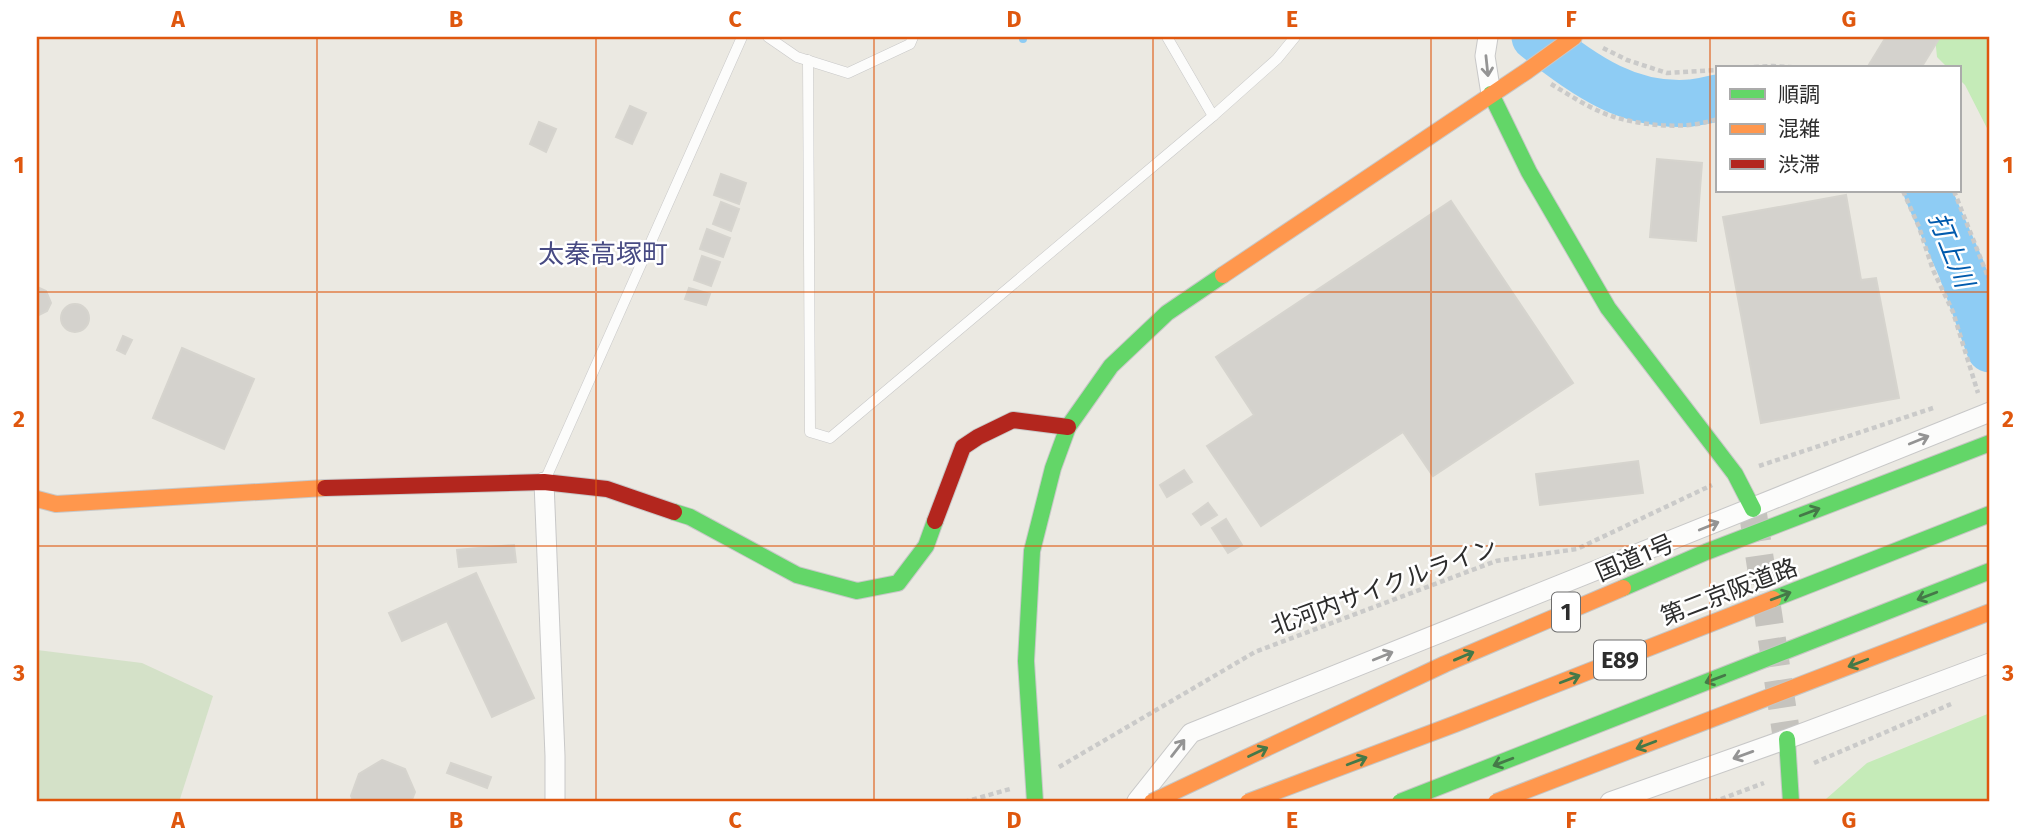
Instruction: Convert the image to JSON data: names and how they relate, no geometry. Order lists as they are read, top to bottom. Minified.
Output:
{"streets":{"main road":["国道1号","第二京阪道路","1","E89"],"path":["北河内サイクルライン"]},"districts":["太秦高塚町"],"water":["打上川"],"legend":["順調","混雑","渋滞"],"grid":{"columns":["A","B","C","D","E","F","G"],"rows":["1","2","3"]}}
